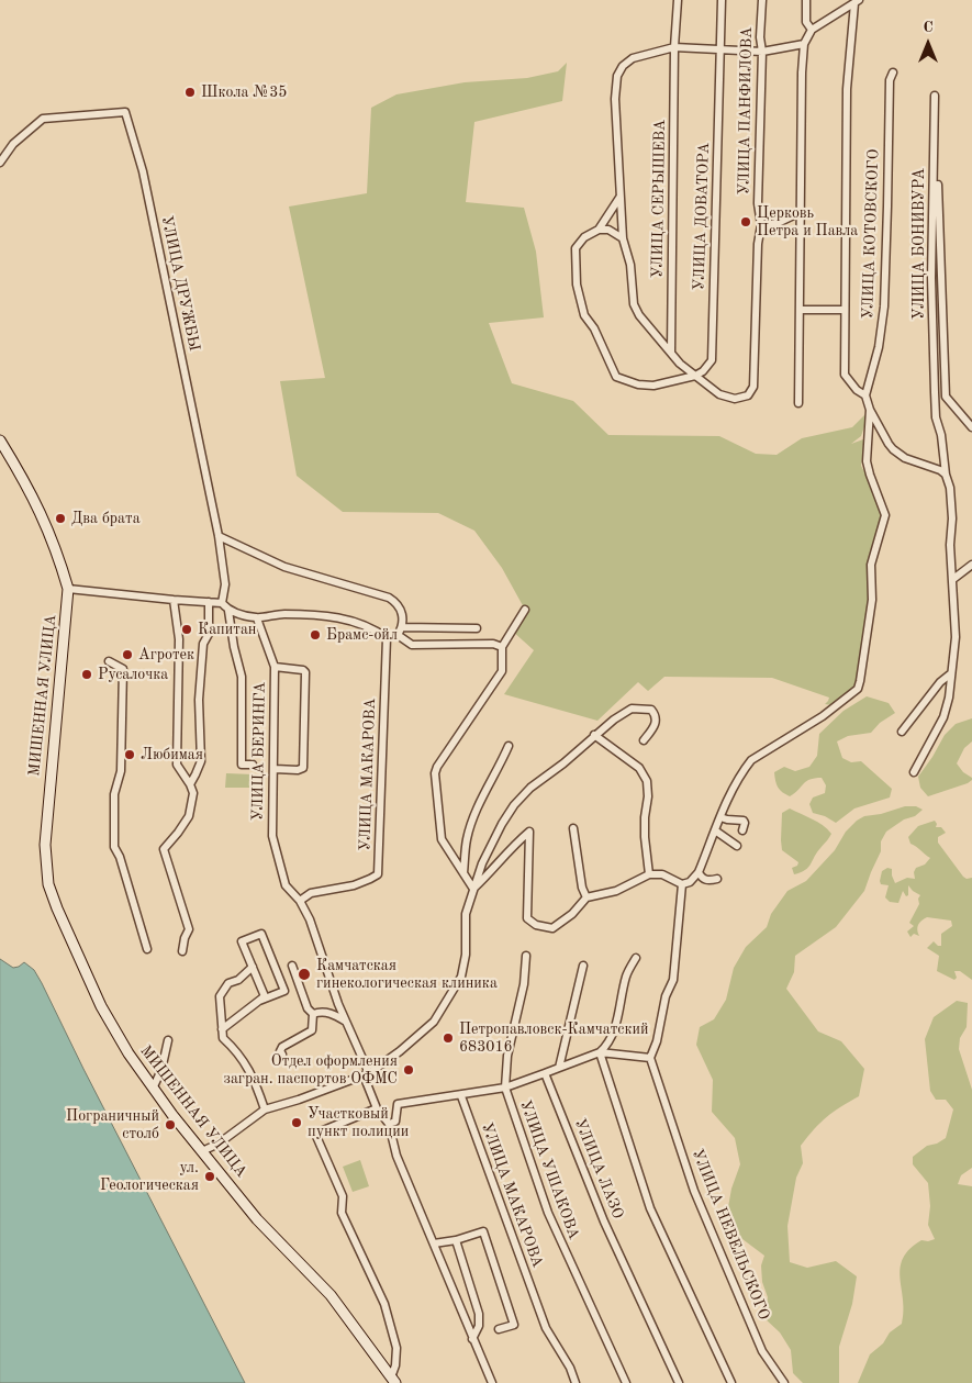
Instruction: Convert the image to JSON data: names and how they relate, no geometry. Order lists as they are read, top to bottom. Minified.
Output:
{"streets":{"main road":["МИШЕННАЯ УЛИЦА"],"street":["УЛИЦА ПАНФИЛОВА","УЛИЦА СЕРЫШЕВА","УЛИЦА ДОВАТОРА","УЛИЦА КОТОВСКОГО","УЛИЦА БОНИВУРА","УЛИЦА ДРУЖБЫ","УЛИЦА БЕРИНГА","УЛИЦА МАКАРОВА","УЛИЦА ЛАЗО","УЛИЦА УШАКОВА","УЛИЦА НЕВЕЛЬСКОГО"]},"crossings":[["УЛИЦА ПАНФИЛОВА","УЛИЦА ДОВАТОРА"],["УЛИЦА БЕРИНГА","УЛИЦА МАКАРОВА"]],"places":["Школа №35","Церковь Петра и Павла","Два брата","Капитан","Брамс-ойл","Агротек","Русалочка","Любимая","Камчатская гинекологическая клиника","Петропавловск-Камчатский 683016","Отдел оформления загран. паспортов ОФМС","Участковый пункт полиции","Пограничный столб","ул. Геологическая"],"north":"top"}
